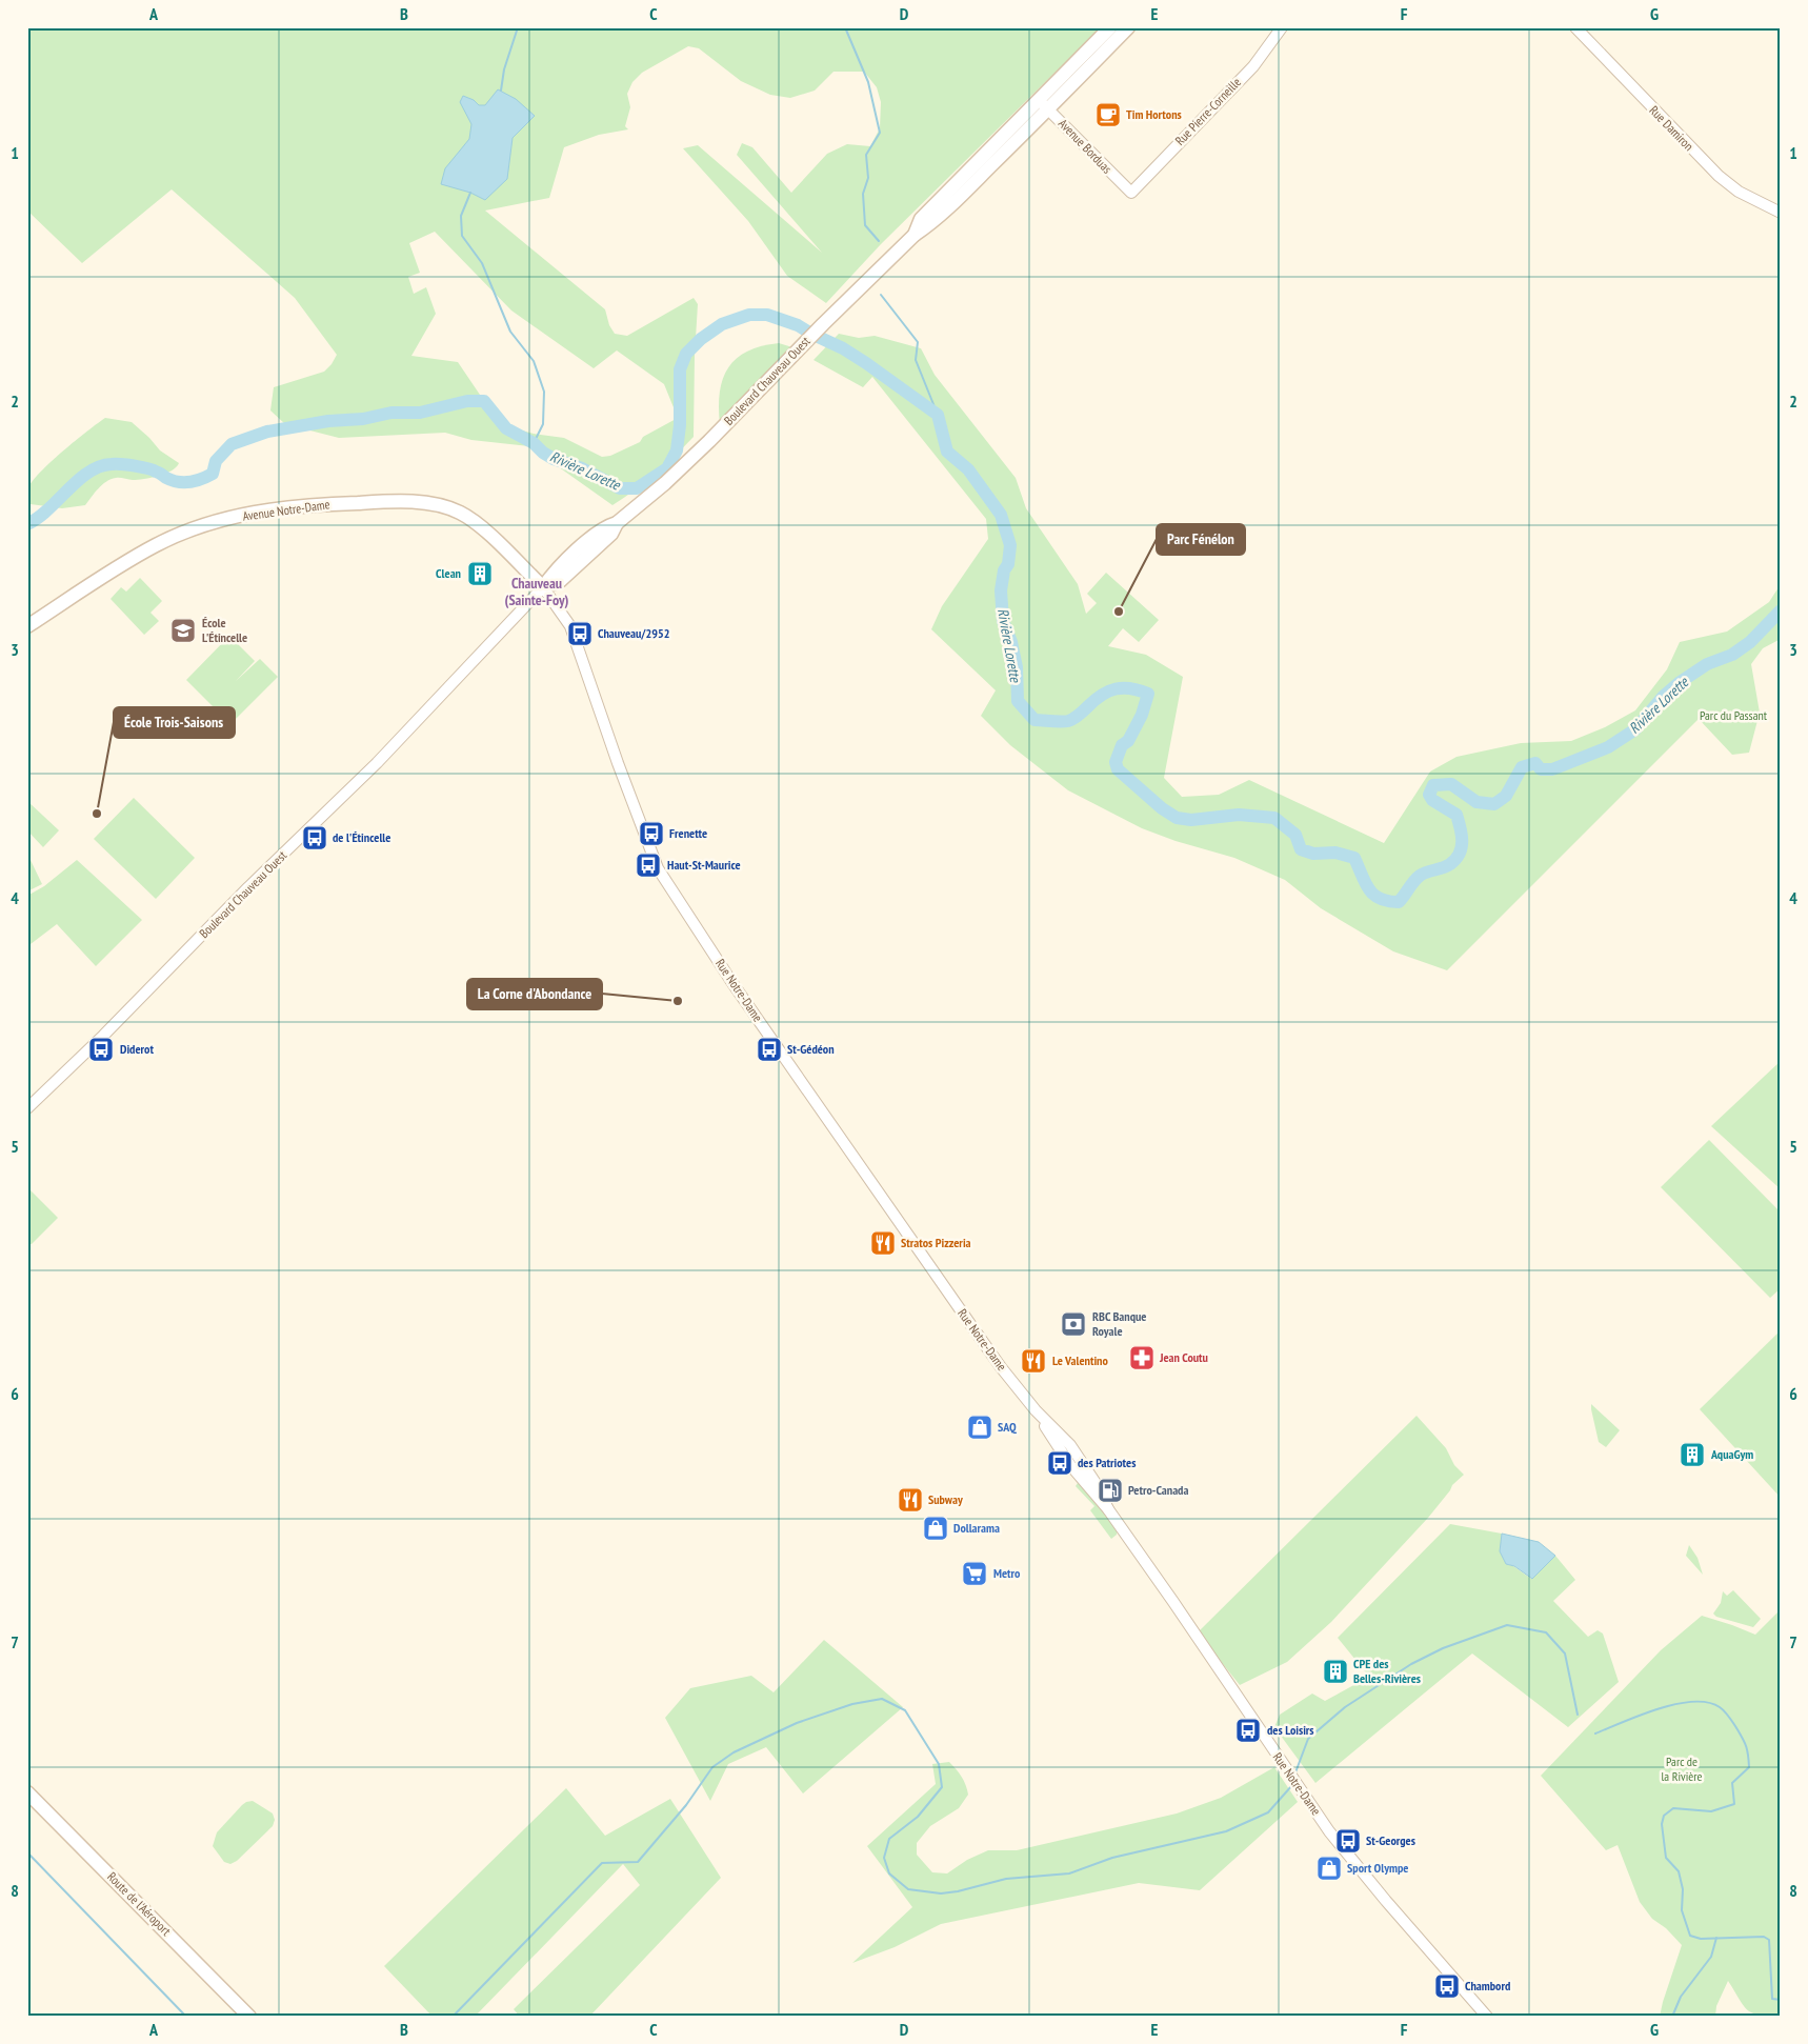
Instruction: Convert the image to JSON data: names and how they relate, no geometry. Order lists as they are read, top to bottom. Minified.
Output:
{"streets":{"main road":["Boulevard Chauveau Ouest","Avenue Notre-Dame","Route de l'Aéroport"],"street":["Rue Pierre-Corneille","Rue Damiron","Avenue Borduas","Rue Notre-Dame"]},"crossings":[["Rue Pierre-Corneille","Avenue Borduas"],["Avenue Borduas","Boulevard Chauveau Ouest"],["Boulevard Chauveau Ouest","Avenue Notre-Dame"],["Boulevard Chauveau Ouest","Rue Notre-Dame"],["Avenue Notre-Dame","Rue Notre-Dame"]],"districts":["Chauveau (Sainte-Foy)"],"water":["Rivière Lorette"],"parks":["Parc du Passant","Parc de la Rivière"],"places":{"cafe":["Tim Hortons"],"building":["Clean","AquaGym","CPE des Belles-Rivières"],"other":["Parc Fénélon","École Trois-Saisons","La Corne d'Abondance"],"school or university":["École L'Étincelle"],"bus stop":["Chauveau/2952","Frenette","de l'Étincelle","Haut-St-Maurice","Diderot","St-Gédéon","des Patriotes","des Loisirs","St-Georges","Chambord"],"restaurant":["Stratos Pizzeria","Le Valentino","Subway"],"bank":["RBC Banque Royale"],"pharmacy":["Jean Coutu"],"shop":["SAQ","Dollarama","Sport Olympe"],"fuel station":["Petro-Canada"],"supermarket":["Metro"]},"grid":{"columns":["A","B","C","D","E","F","G"],"rows":["1","2","3","4","5","6","7","8"]}}
